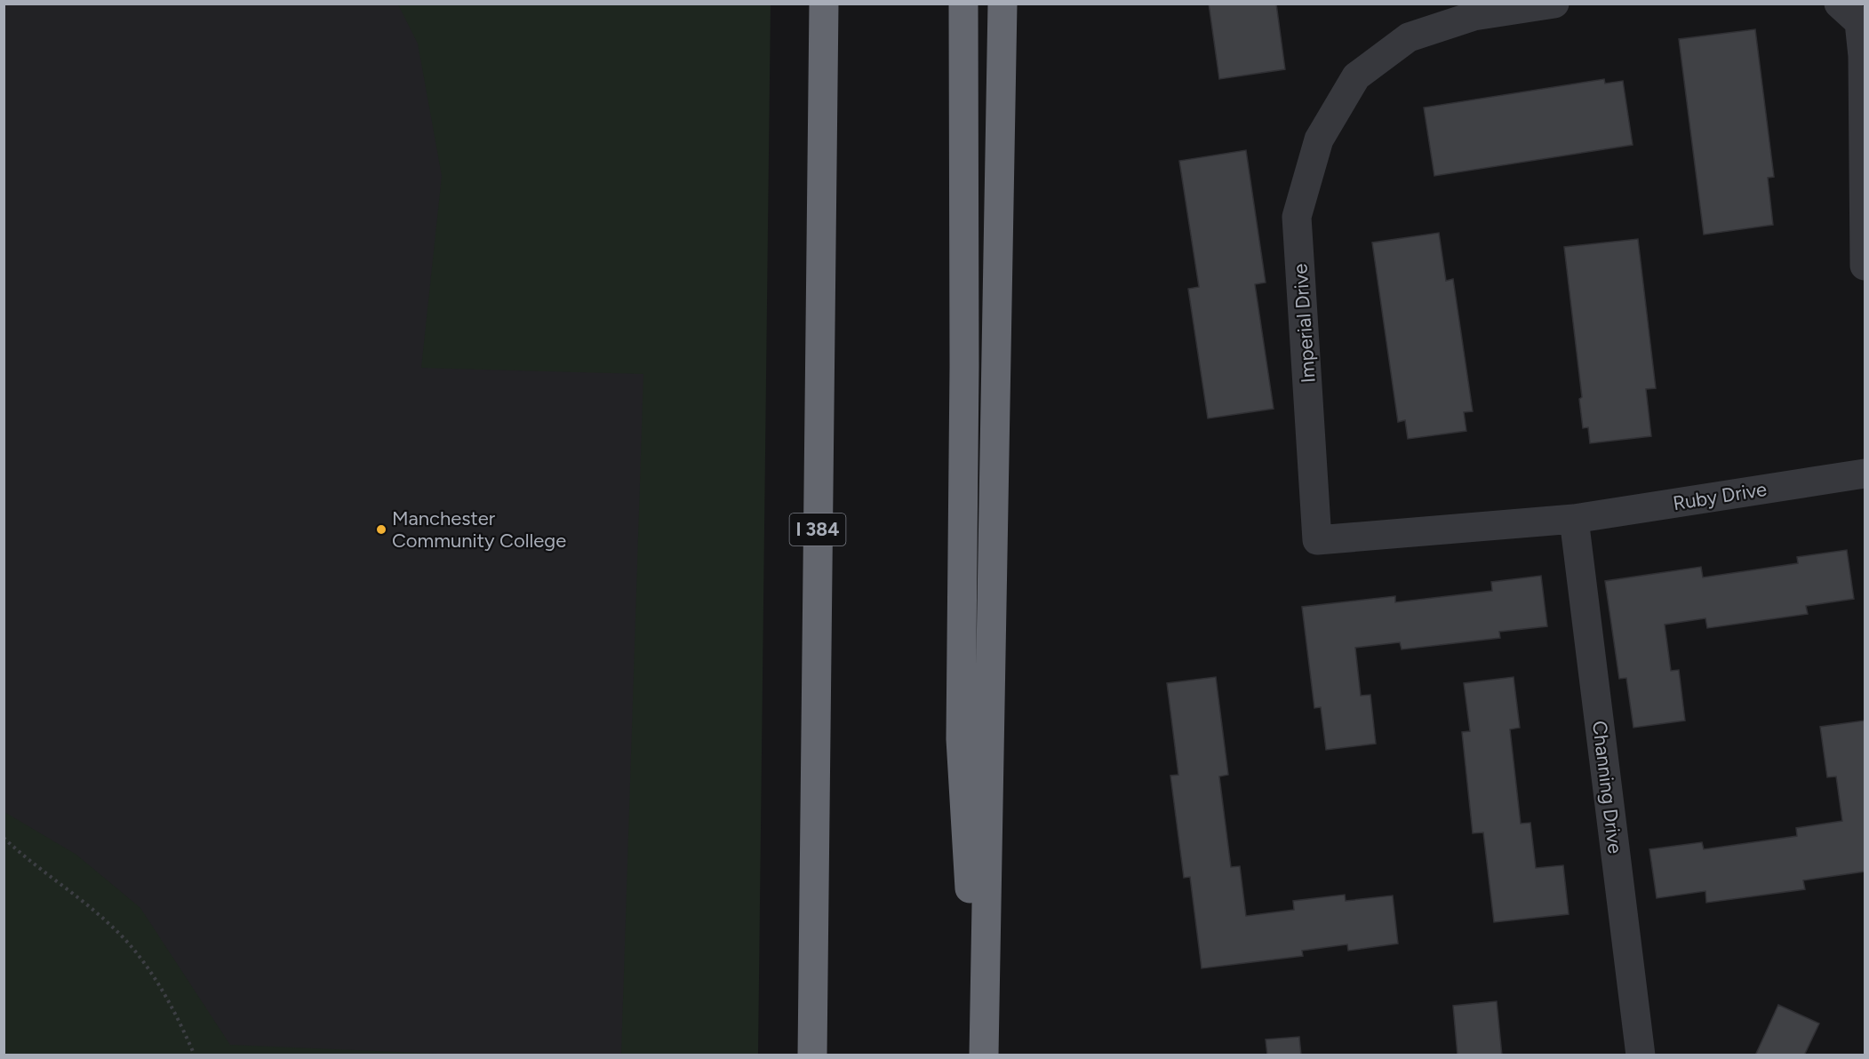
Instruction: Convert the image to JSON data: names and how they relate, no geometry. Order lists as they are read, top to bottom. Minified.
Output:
{"streets":{"highway":["I 384"],"street":["Imperial Drive","Ruby Drive","Channing Drive"]},"crossings":[["Imperial Drive","Ruby Drive"],["Imperial Drive","Channing Drive"],["Ruby Drive","Channing Drive"]],"places":["Manchester Community College"]}
